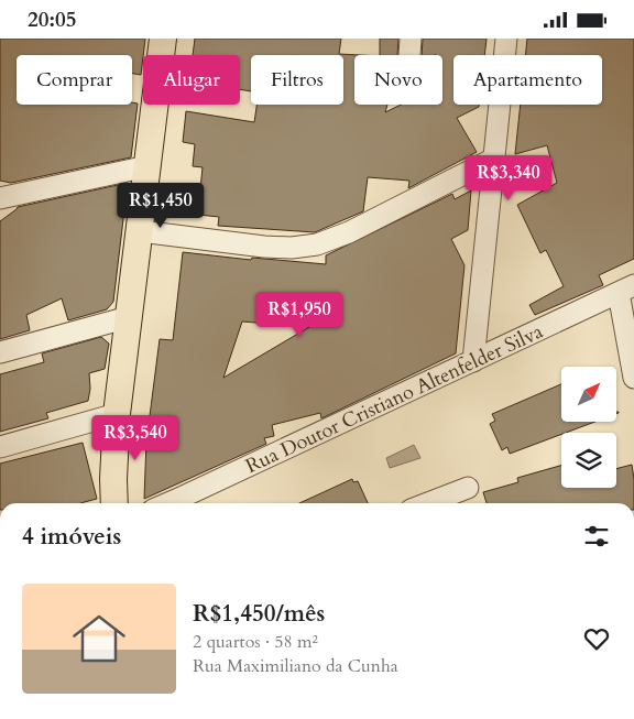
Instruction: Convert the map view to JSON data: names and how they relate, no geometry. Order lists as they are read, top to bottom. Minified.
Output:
{"streets":{"street":["Rua Doutor Cristiano Altenfelder Silva"]},"north":"top right","page":{"status":"20:05","chip":["Comprar","Alugar","Filtros","Novo","Apartamento"],"price":["R$3,340","R$1,450","R$1,950","R$3,540"],"heading":"4 imóveis","list":[{"name":"R$1,450/mês","note":"2 quartos · 58 m² · Rua Maximiliano da Cunha"}]}}
